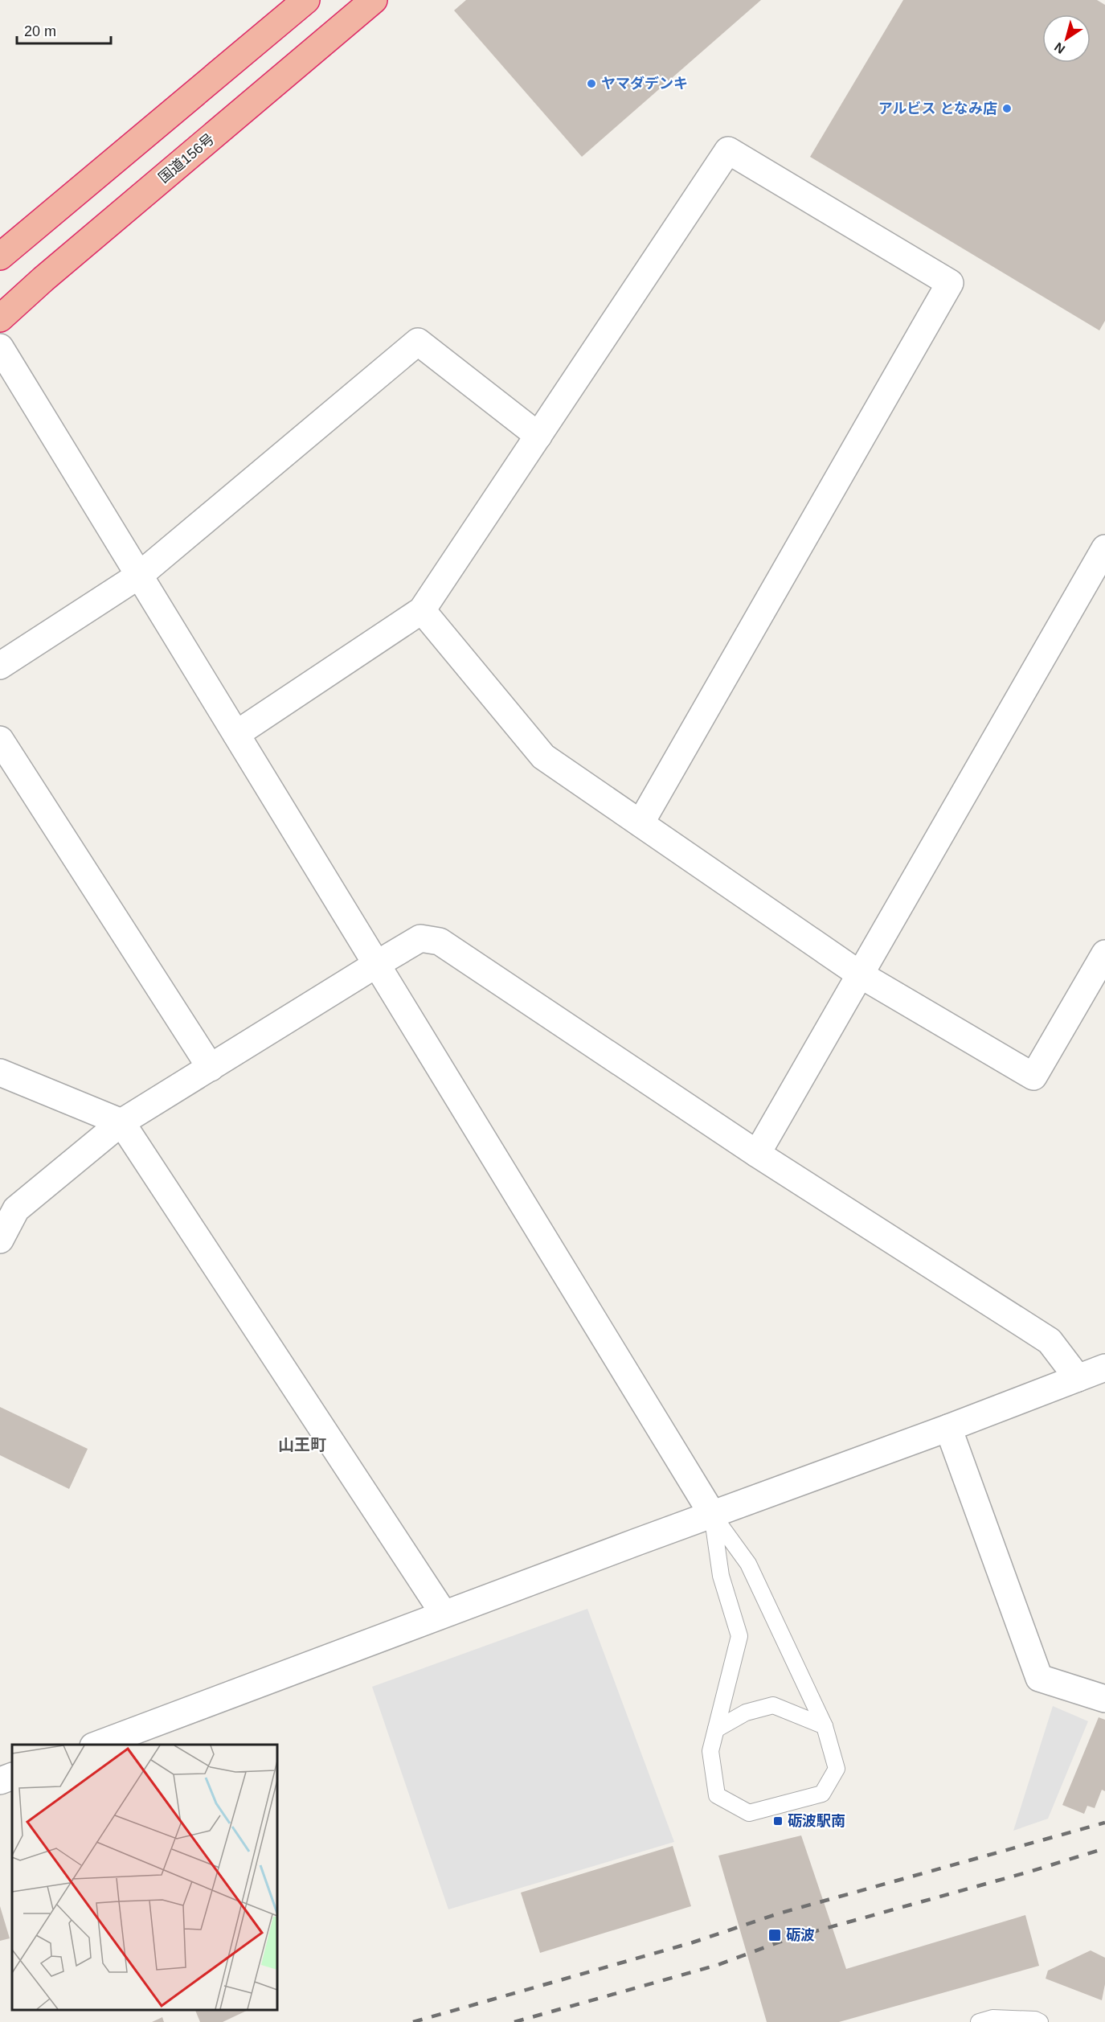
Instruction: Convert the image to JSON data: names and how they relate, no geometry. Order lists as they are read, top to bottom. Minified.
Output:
{"streets":{"highway":["国道156号"]},"districts":["山王町"],"places":{"other":["ヤマダデンキ","アルビス となみ店"],"transit":["砺波駅南","砺波"]},"scale_bar":"20 m","north":"bottom left"}
